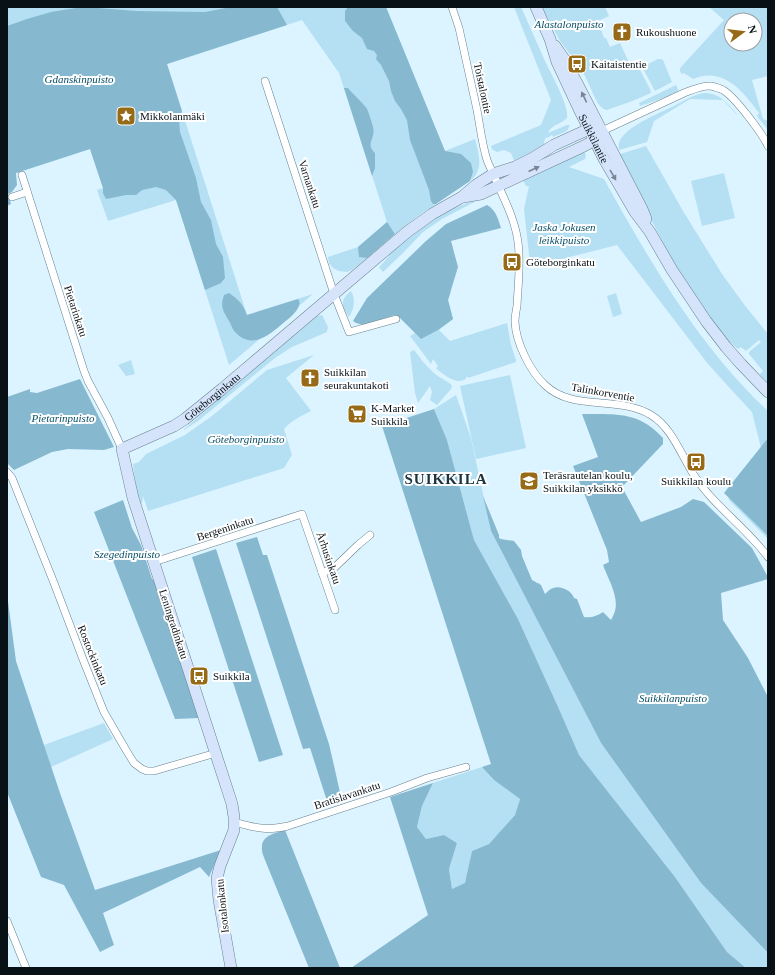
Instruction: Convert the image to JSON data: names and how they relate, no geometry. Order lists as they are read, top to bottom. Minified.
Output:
{"streets":{"street":["Toistalontie","Suikkilantie","Varnankatu","Pietarinkatu","Talinkorventie","Göteborginkatu","Bergeninkatu","Århusinkatu","Leningradinkatu","Rostockinkatu","Bratislavankatu","Isotalonkatu"]},"crossings":[["Toistalontie","Talinkorventie"],["Toistalontie","Göteborginkatu"],["Suikkilantie","Göteborginkatu"],["Varnankatu","Göteborginkatu"],["Pietarinkatu","Göteborginkatu"],["Pietarinkatu","Leningradinkatu"],["Talinkorventie","Göteborginkatu"],["Göteborginkatu","Leningradinkatu"],["Bergeninkatu","Århusinkatu"],["Bergeninkatu","Leningradinkatu"],["Leningradinkatu","Rostockinkatu"],["Leningradinkatu","Bratislavankatu"],["Leningradinkatu","Isotalonkatu"],["Bratislavankatu","Isotalonkatu"]],"districts":["SUIKKILA"],"parks":["Alastalonpuisto","Gdanskinpuisto","Jaska Jokusen leikkipuisto","Pietarinpuisto","Göteborginpuisto","Szegedinpuisto","Suikkilanpuisto"],"places":{"church":["Rukoushuone","Suikkilan seurakuntakoti"],"bus stop":["Kaitaistentie","Göteborginkatu","Suikkilan koulu","Suikkila"],"place":["Mikkolanmäki"],"supermarket":["K-Market Suikkila"],"school or university":["Teräsrautelan koulu, Suikkilan yksikkö"]},"north":"right"}
